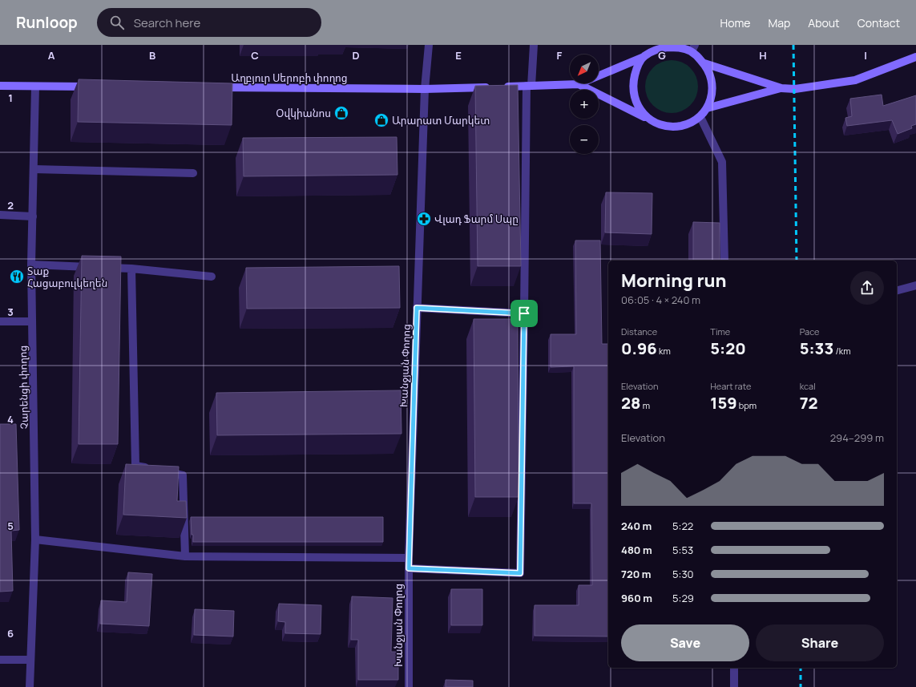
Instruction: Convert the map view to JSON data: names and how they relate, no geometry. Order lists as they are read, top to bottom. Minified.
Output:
{"streets":{"main road":["Աղբյուր Սերոբի փողոց"],"street":["Խանջյան Փողոց","Չարենցի փողոց"]},"crossings":[["Աղբյուր Սերոբի փողոց","Խանջյան Փողոց"]],"places":{"shop":["Օվկիանոս","Արարատ Մարկետ"],"pharmacy":["Վլադ Ֆարմ Սպը"],"restaurant":["Տաք Հացաբուլկեղեն"]},"north":"bottom left","page":{"header":"Runloop","search":"Search here","nav":["Home","Map","About","Contact"],"map_buttons":["+","−"],"heading":["Morning run","06:05 · 4 × 240 m"],"stats":[["Distance","0.96 km"],["Time","5:20"],["Pace","5:33 /km"],["Elevation","28 m"],["Heart rate","159 bpm"],["kcal","72"]],"chart":["Elevation","294–299 m"],"list":[{"name":"240 m","note":"5:22"},{"name":"480 m","note":"5:53"},{"name":"720 m","note":"5:30"},{"name":"960 m","note":"5:29"}],"buttons":["Save","Share"]},"grid":{"columns":["A","B","C","D","E","F","G","H","I"],"rows":["1","2","3","4","5","6"]}}
